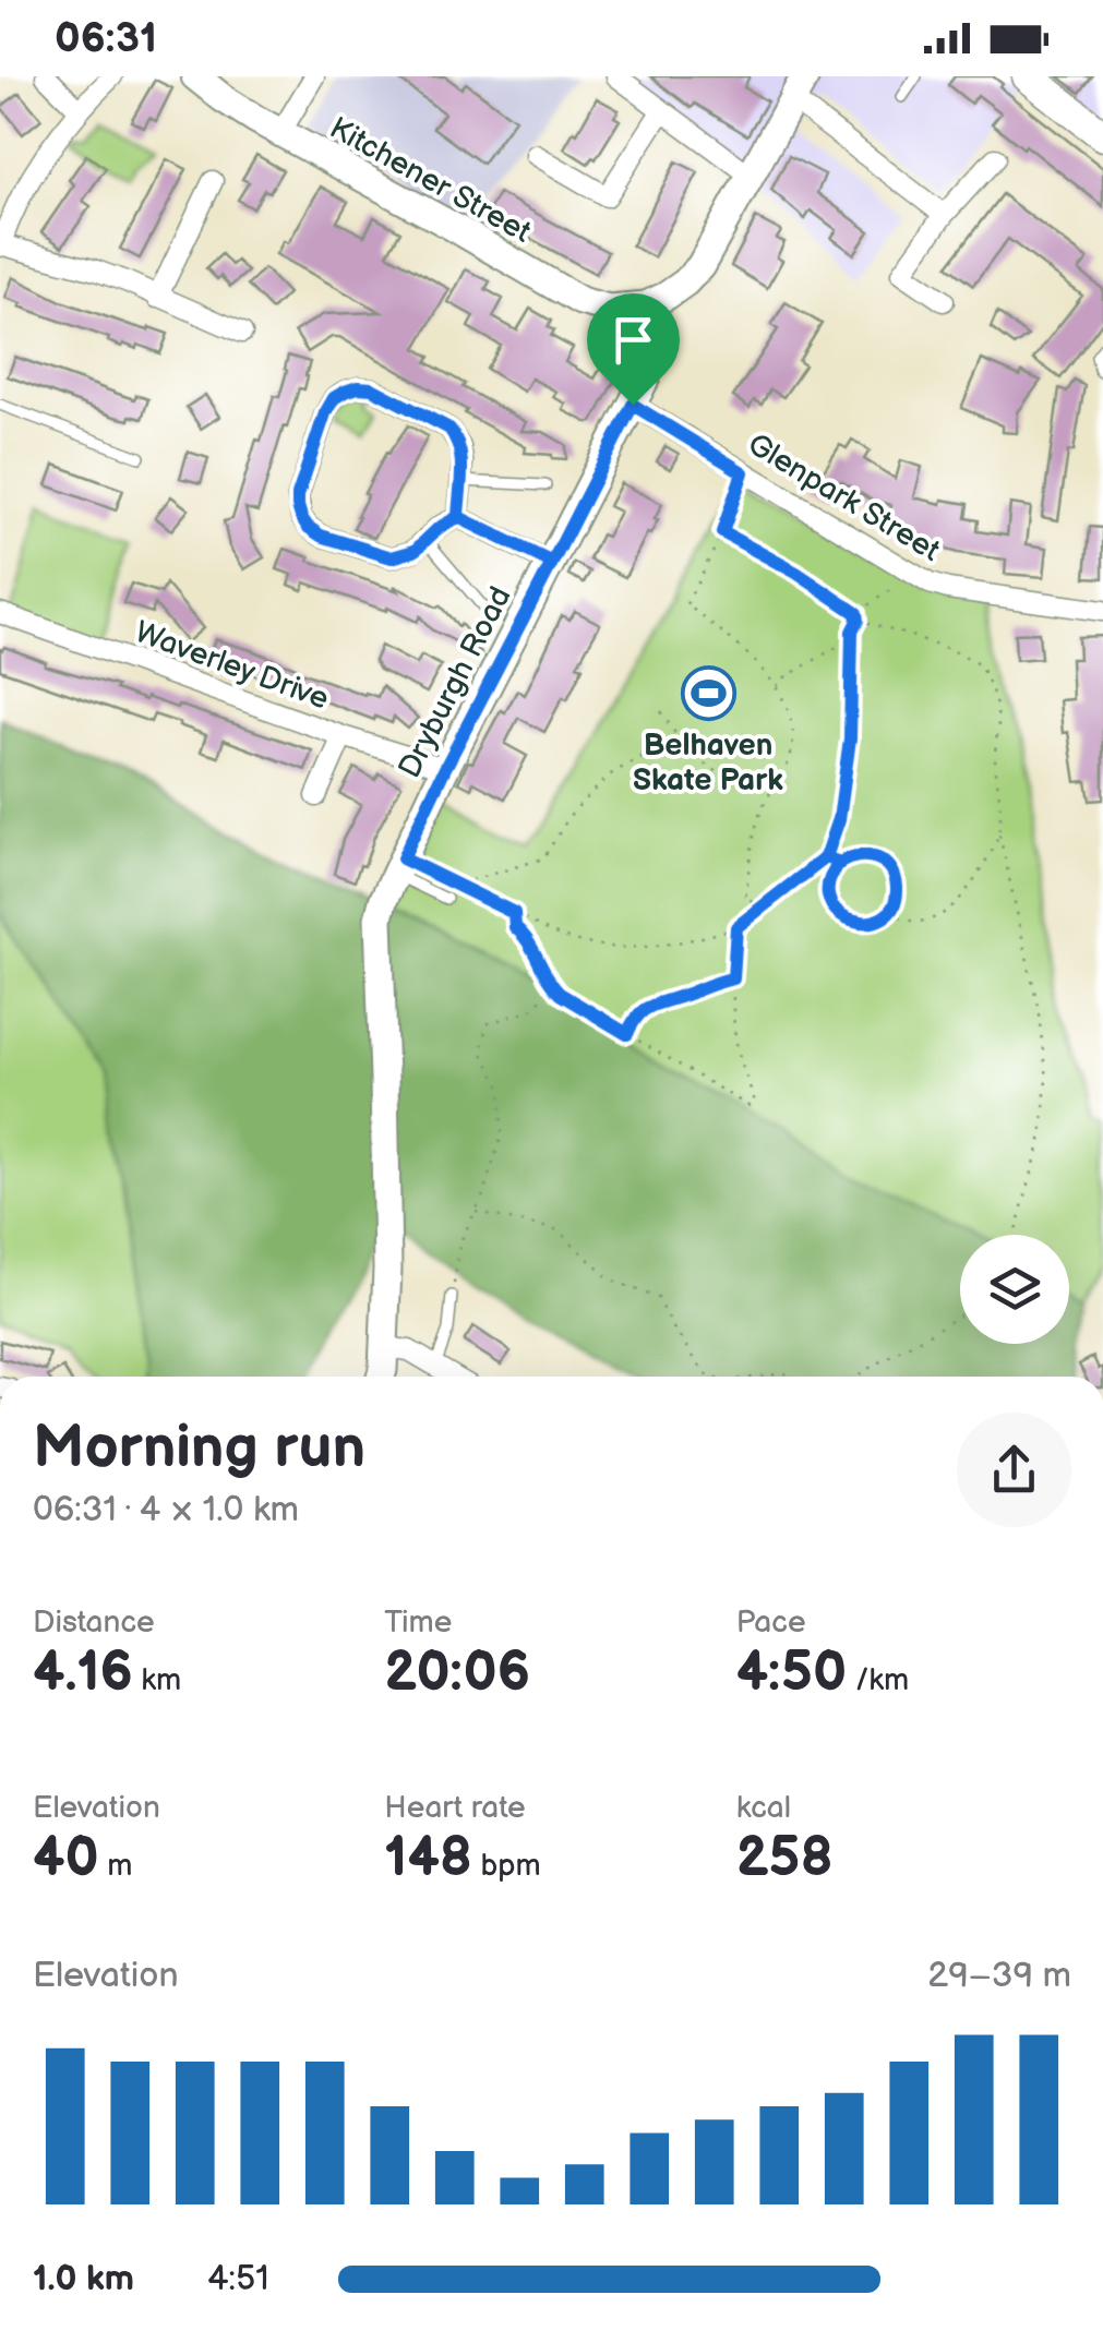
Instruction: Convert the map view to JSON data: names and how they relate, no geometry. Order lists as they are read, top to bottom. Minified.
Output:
{"streets":{"street":["Kitchener Street","Glenpark Street","Waverley Drive","Dryburgh Road"]},"crossings":[["Kitchener Street","Dryburgh Road"],["Glenpark Street","Dryburgh Road"],["Waverley Drive","Dryburgh Road"]],"places":{"sports":["Belhaven Skate Park"]},"page":{"status":"06:31","heading":["Morning run","06:31 · 4 × 1.0 km"],"stats":[["Distance","4.16 km"],["Time","20:06"],["Pace","4:50 /km"],["Elevation","40 m"],["Heart rate","148 bpm"],["kcal","258"]],"chart":["Elevation","29–39 m"],"list":[{"name":"1.0 km","note":"4:51"}]}}
